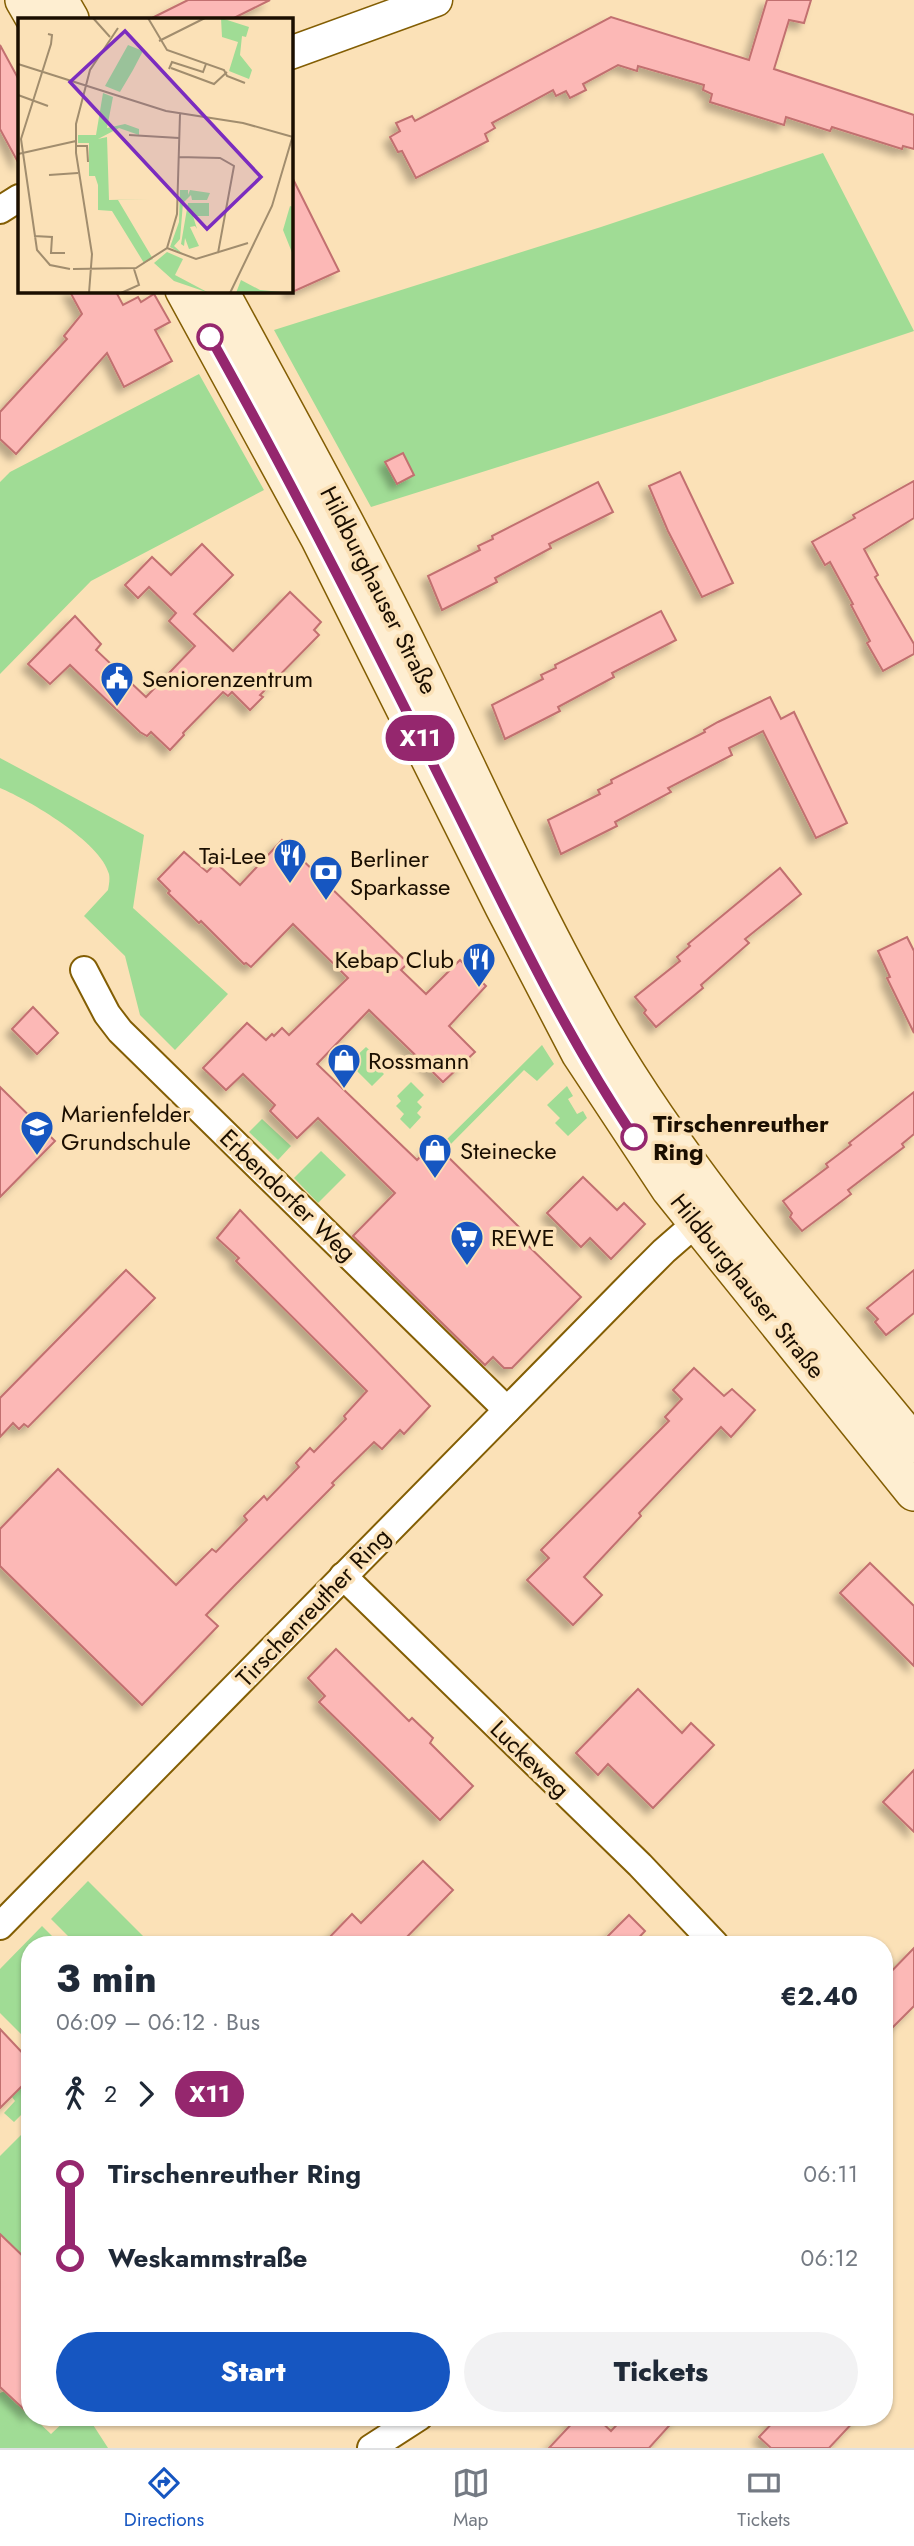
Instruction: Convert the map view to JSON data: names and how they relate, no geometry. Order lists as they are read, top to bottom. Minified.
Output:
{"streets":{"main road":["Hildburghauser Straße"],"street":["Erbendorfer Weg","Tirschenreuther Ring","Luckeweg"]},"crossings":[["Hildburghauser Straße","Tirschenreuther Ring"],["Erbendorfer Weg","Tirschenreuther Ring"],["Tirschenreuther Ring","Luckeweg"]],"places":{"public building":["Seniorenzentrum"],"restaurant":["Tai-Lee","Kebap Club"],"bank":["Berliner Sparkasse"],"shop":["Rossmann","Steinecke"],"other":["Tirschenreuther Ring"],"school or university":["Marienfelder Grundschule"],"supermarket":["REWE"]},"lines":["bus line X11"],"page":{"on_map":"X11","heading":["3 min","06:09 – 06:12 · Bus","€2.40"],"legs":["2","X11"],"list":[{"name":"Tirschenreuther Ring","value":"06:11"},{"name":"Weskammstraße","value":"06:12"}],"buttons":["Start","Tickets"],"tabs":["Directions","Map","Tickets"]}}
